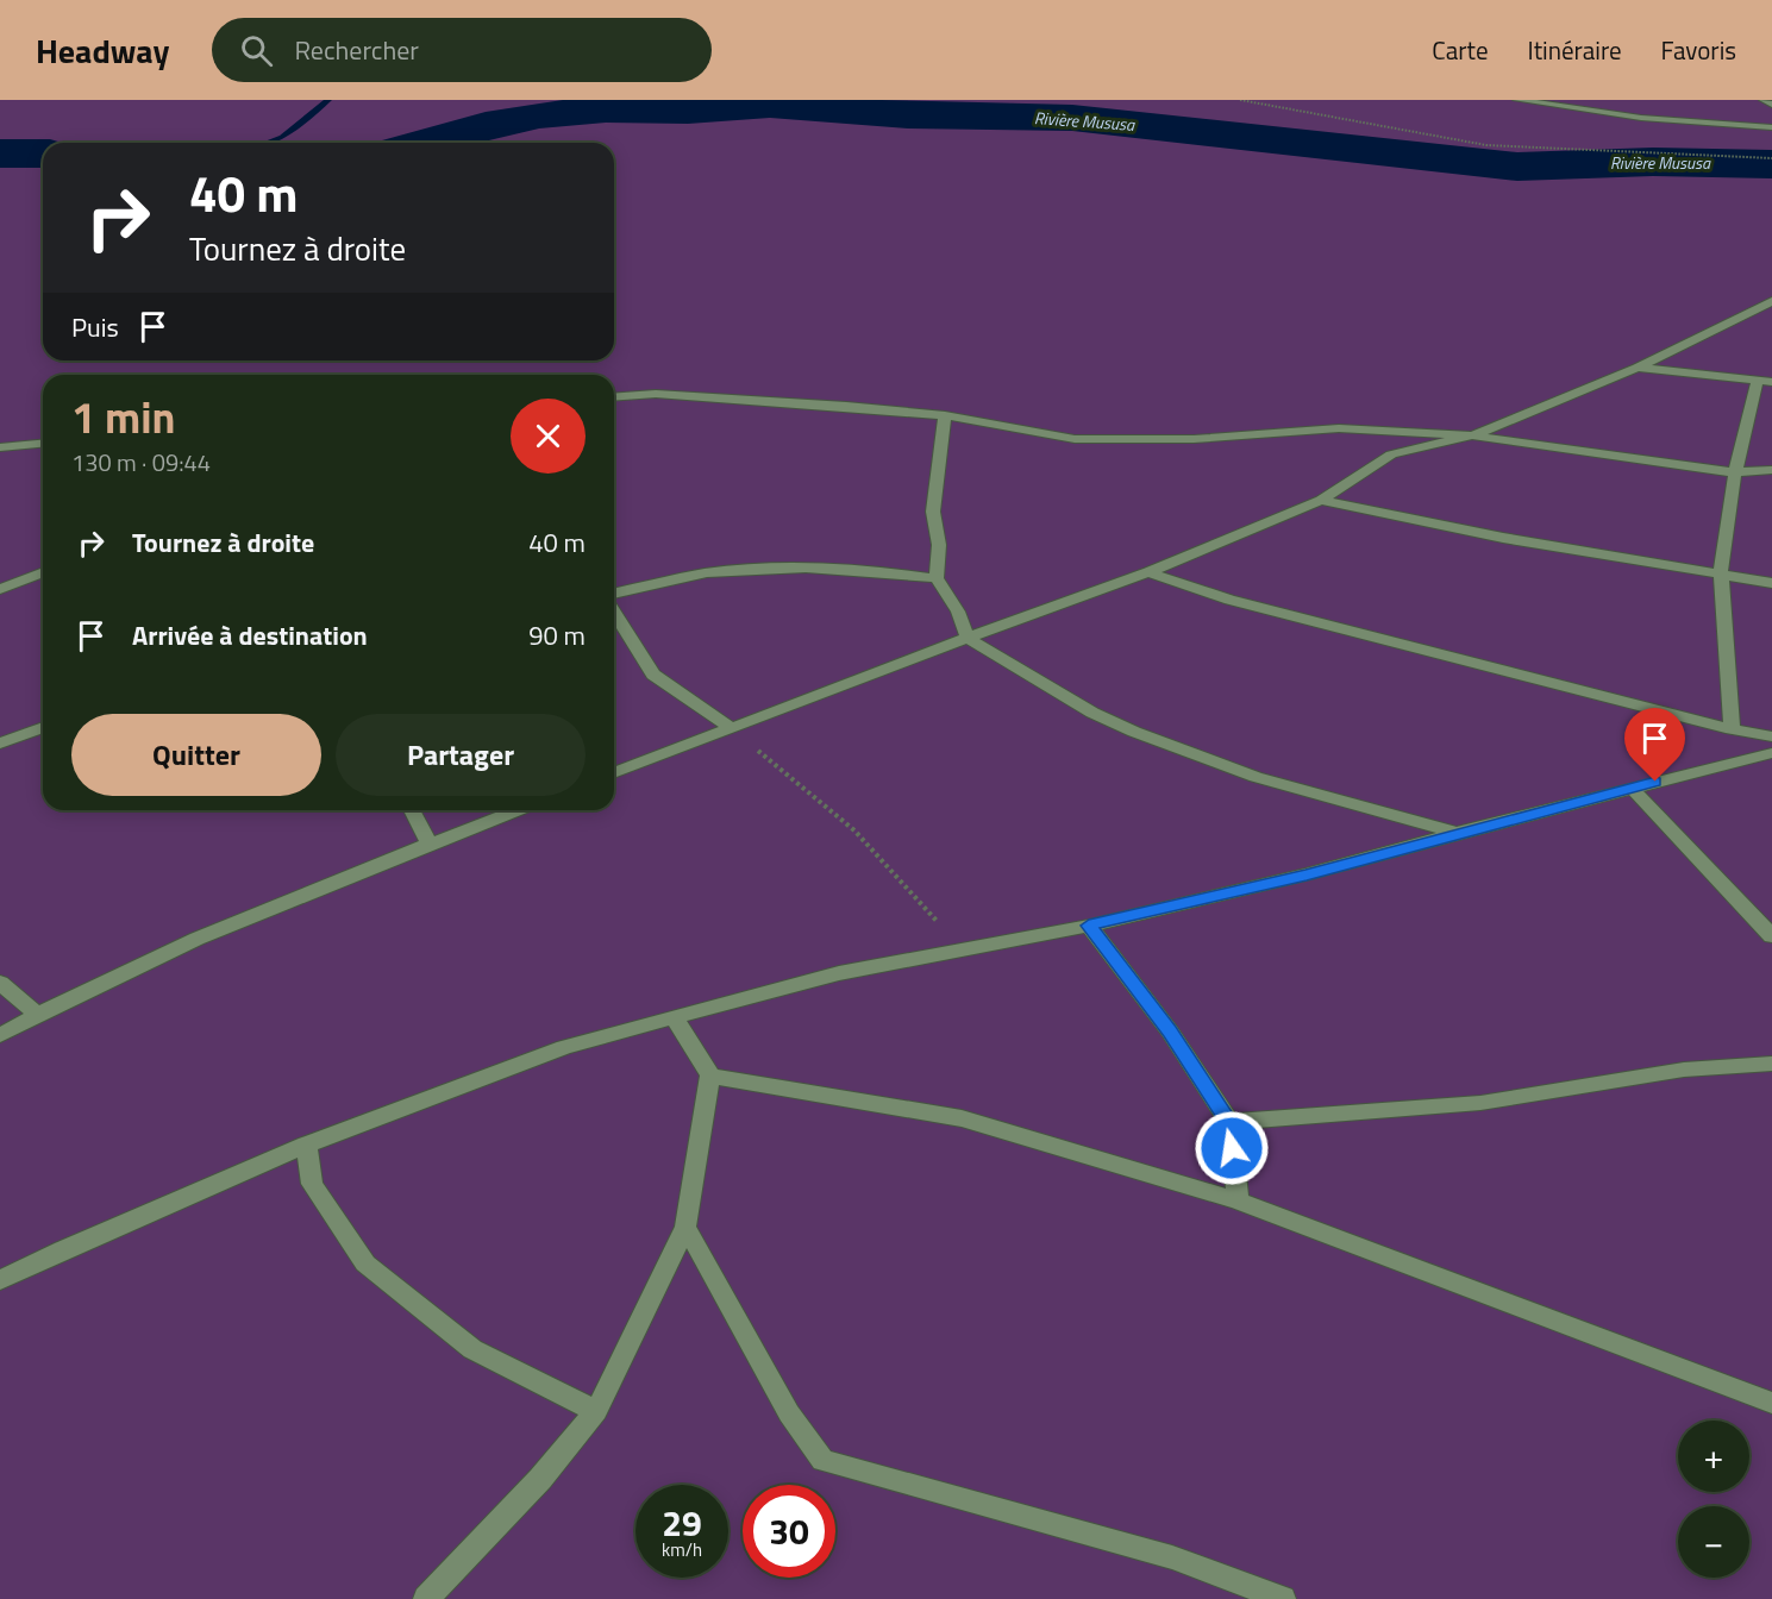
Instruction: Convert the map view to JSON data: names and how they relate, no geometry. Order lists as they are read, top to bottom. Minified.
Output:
{"water":["Rivière Mususa"],"page":{"header":"Headway","search":"Rechercher","nav":["Carte","Itinéraire","Favoris"],"turn":["40 m","Tournez à droite"],"then":"Puis","heading":["1 min","130 m · 09:44"],"list":[{"name":"Tournez à droite","value":"40 m"},{"name":"Arrivée à destination","value":"90 m"}],"buttons":["Quitter","Partager"],"map_buttons":["+","−"],"speed":"29 km/h","limit":"30"}}
